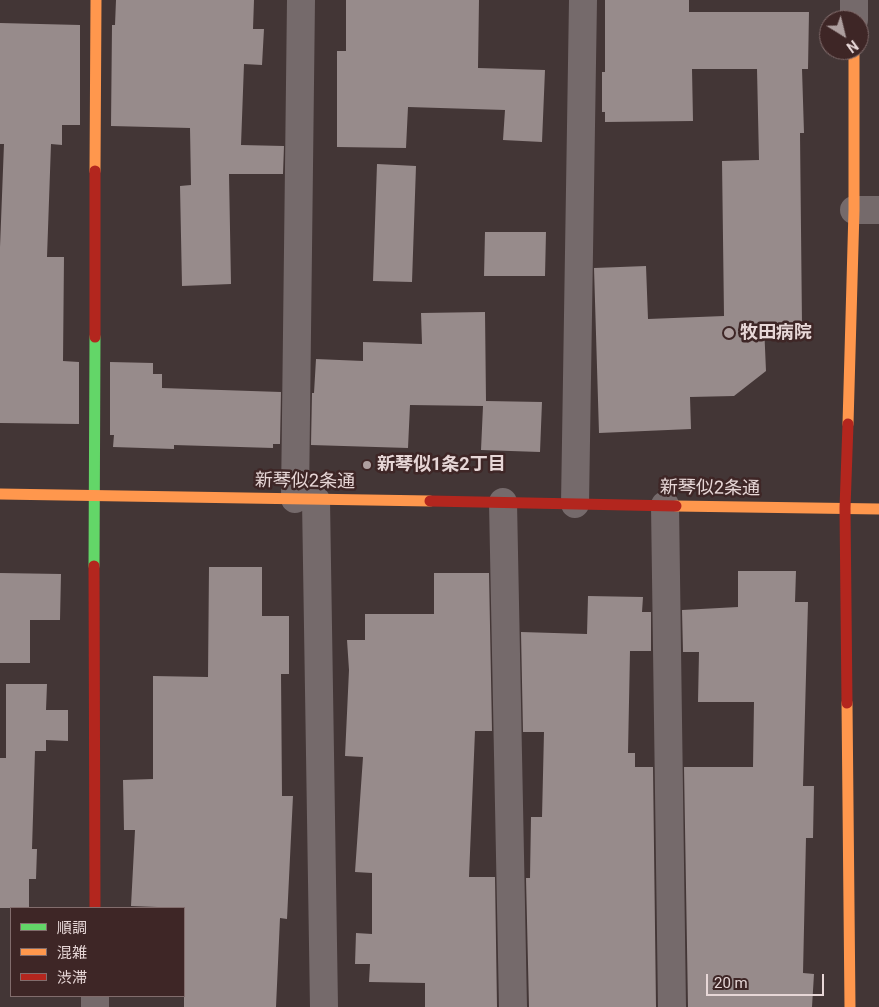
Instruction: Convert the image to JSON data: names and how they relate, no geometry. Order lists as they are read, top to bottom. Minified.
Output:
{"streets":{"street":["新琴似2条通"]},"places":["牧田病院","新琴似1条2丁目"],"legend":["順調","混雑","渋滞"],"scale_bar":"20 m","north":"bottom right"}
